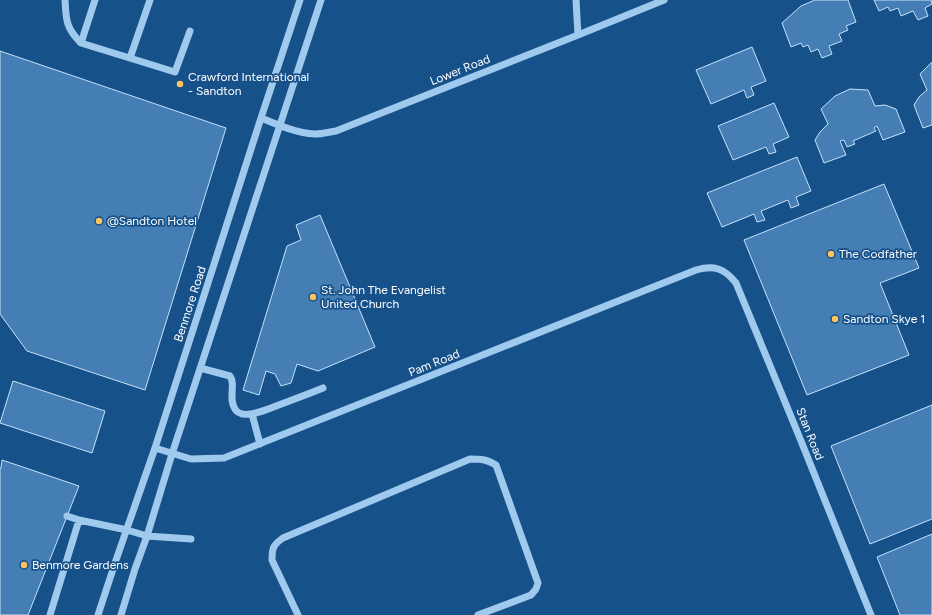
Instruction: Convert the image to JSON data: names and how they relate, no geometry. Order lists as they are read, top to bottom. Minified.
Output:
{"streets":{"street":["Lower Road","Benmore Road","Pam Road","Stan Road"]},"crossings":[["Lower Road","Benmore Road"],["Benmore Road","Pam Road"],["Pam Road","Stan Road"]],"places":["Crawford International - Sandton","@Sandton Hotel","The Codfather","St. John The Evangelist United Church","Sandton Skye 1","Benmore Gardens"]}
